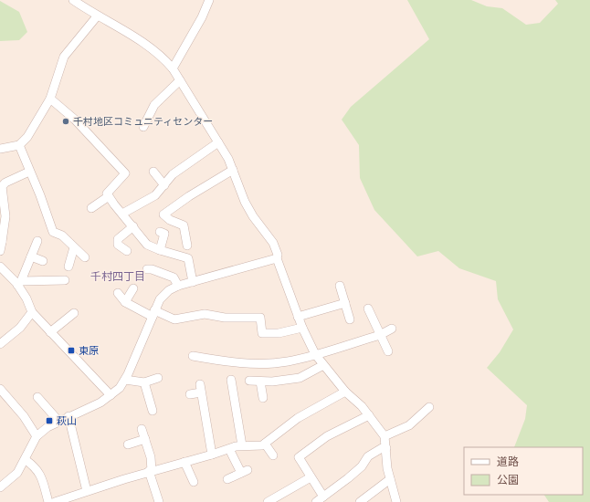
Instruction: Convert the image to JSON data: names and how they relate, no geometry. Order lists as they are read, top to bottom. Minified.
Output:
{"districts":["千村四丁目"],"places":{"other":["千村地区コミュニティセンター"],"transit":["東原","萩山"]},"legend":["道路","公園"]}
